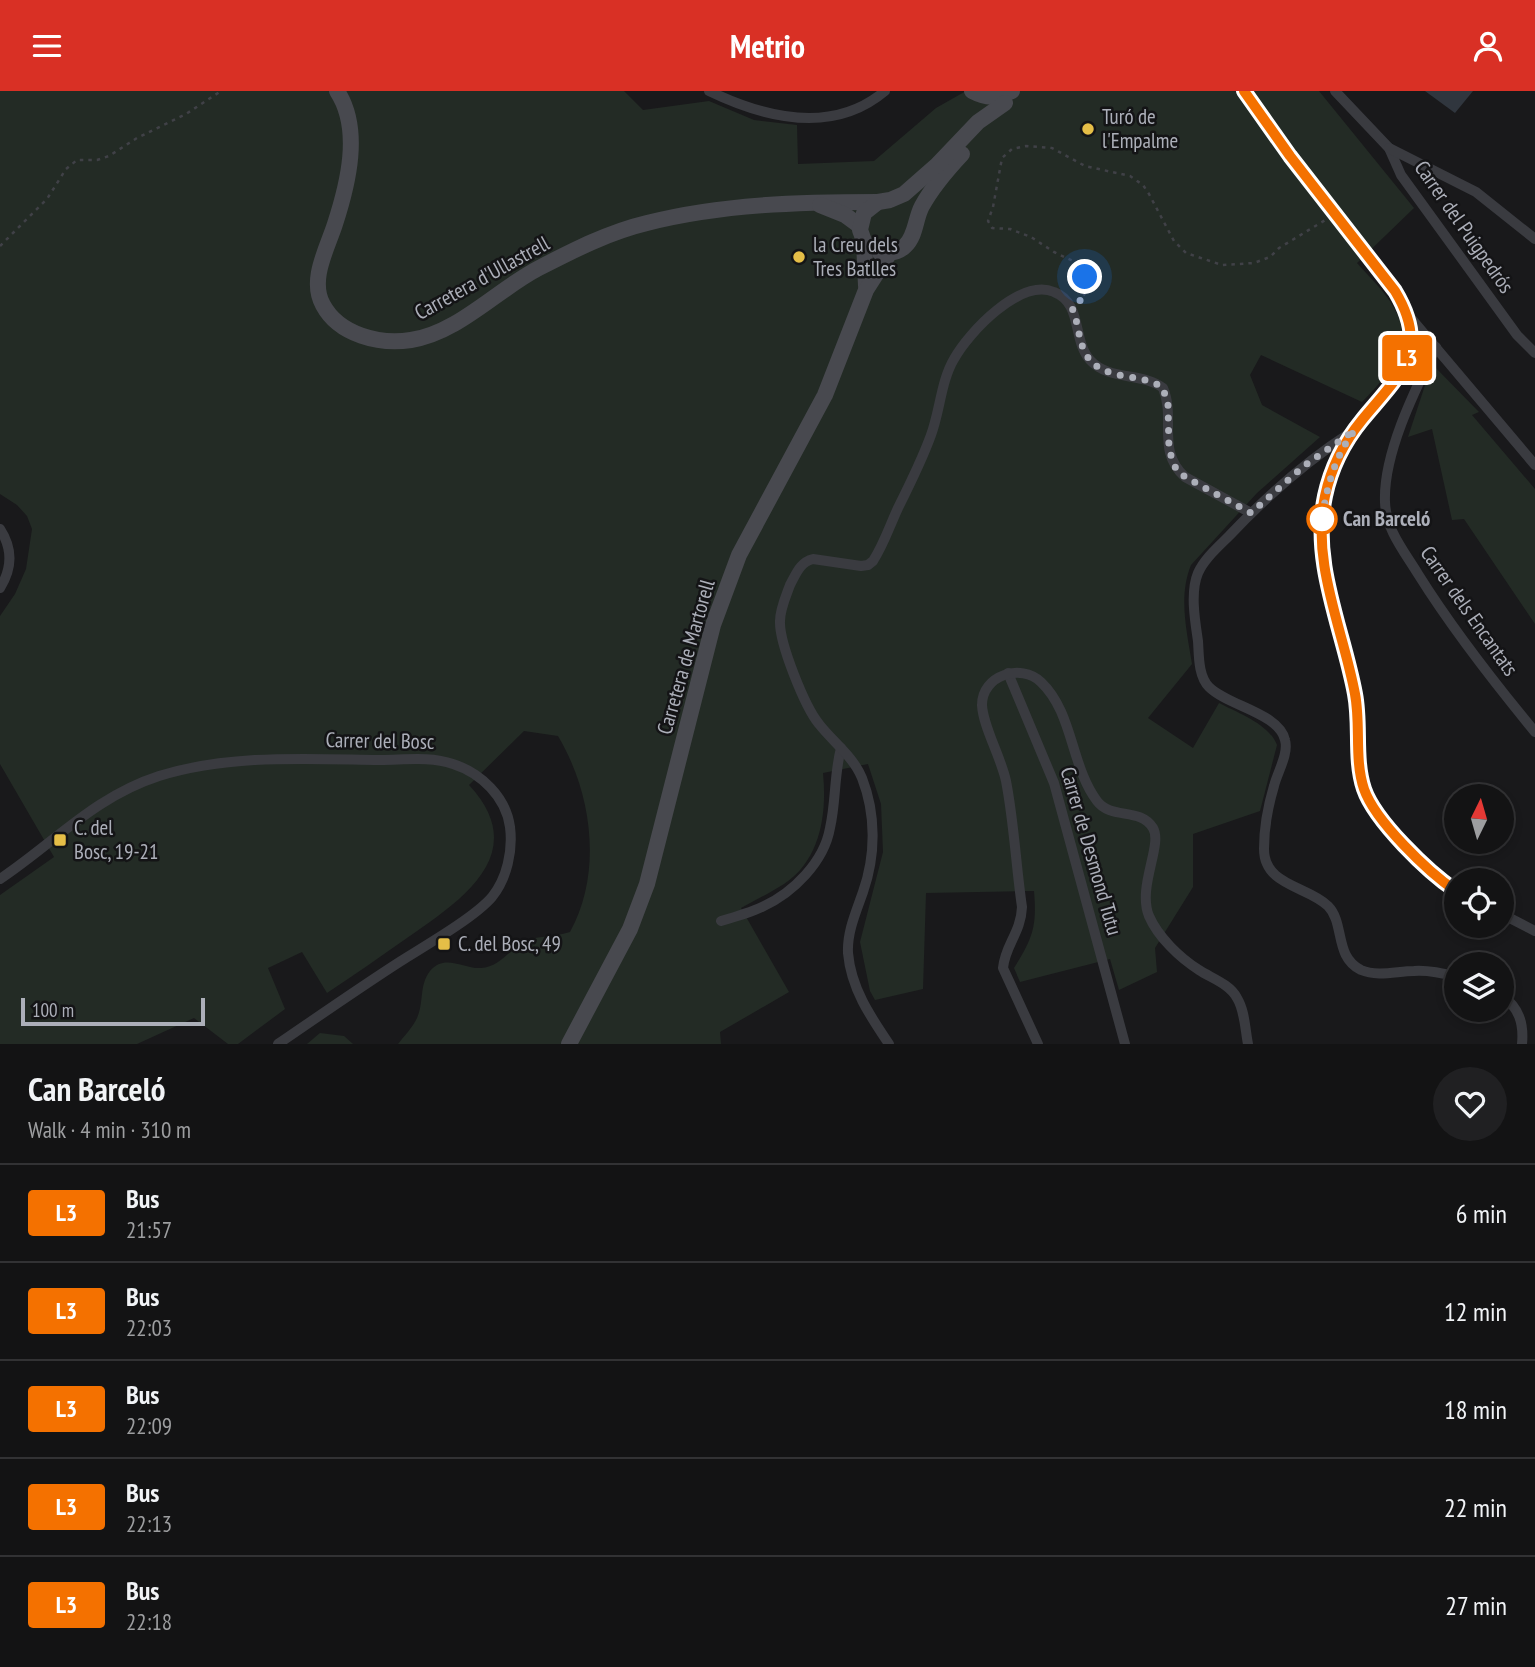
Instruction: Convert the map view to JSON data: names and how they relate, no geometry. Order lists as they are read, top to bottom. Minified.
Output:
{"streets":{"main road":["Carretera d'Ullastrell","Carretera de Martorell"],"street":["Carrer del Puigpedrós","Carrer dels Encantats","Carrer del Bosc","Carrer de Desmond Tutu"]},"crossings":[["Carretera d'Ullastrell","Carretera de Martorell"]],"places":{"other":["Turó de l'Empalme","la Creu dels Tres Batlles","Can Barceló"],"transit":["C. del Bosc, 19-21","C. del Bosc, 49"]},"lines":["bus line L3"],"scale_bar":"100 m","north":"top","page":{"header":"Metrio","on_map":"L3","scale":"100 m","heading":["Can Barceló","Walk · 4 min · 310 m"],"list":[{"mark":"L3","name":"Bus","note":"21:57","value":"6 min"},{"mark":"L3","name":"Bus","note":"22:03","value":"12 min"},{"mark":"L3","name":"Bus","note":"22:09","value":"18 min"},{"mark":"L3","name":"Bus","note":"22:13","value":"22 min"},{"mark":"L3","name":"Bus","note":"22:18","value":"27 min"}]}}
